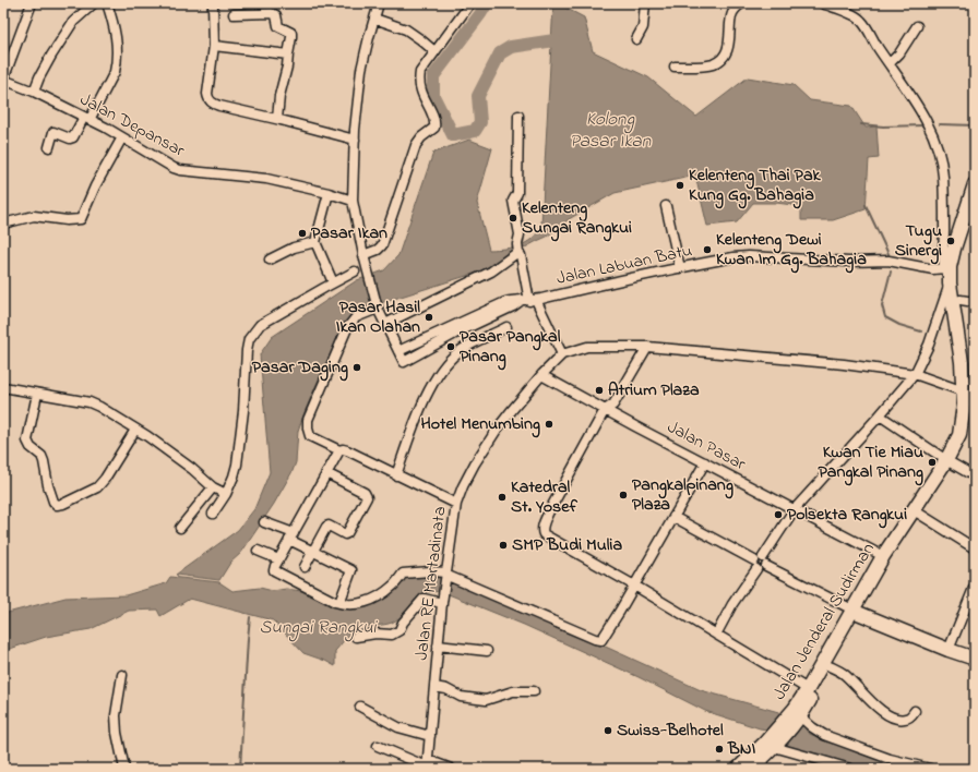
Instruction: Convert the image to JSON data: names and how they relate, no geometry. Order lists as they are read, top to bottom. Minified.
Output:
{"streets":{"highway":["Jalan Jenderal Sudirman"],"street":["Jalan Depansar","Jalan Labuan Batu","Jalan Pasar","Jalan RE Martadinata"]},"crossings":[["Jalan Labuan Batu","Jalan Jenderal Sudirman"],["Jalan Pasar","Jalan RE Martadinata"],["Jalan Pasar","Jalan Jenderal Sudirman"]],"water":["Kolong Pasar Ikan","Sungai Rangkui"],"places":["Kelenteng Thai Pak Kung Gg. Bahagia","Kelenteng Sungai Rangkui","Pasar Ikan","Tugu Sinergi","Kelenteng Dewi Kwan Im Gg. Bahagia","Pasar Hasil Ikan Olahan","Pasar Pangkal Pinang","Pasar Daging","Atrium Plaza","Hotel Menumbing","Kwan Tie Miau Pangkal Pinang","Pangkalpinang Plaza","Katedral St. Yosef","Polsekta Rangkui","SMP Budi Mulia","Swiss-Belhotel","BNI"]}
